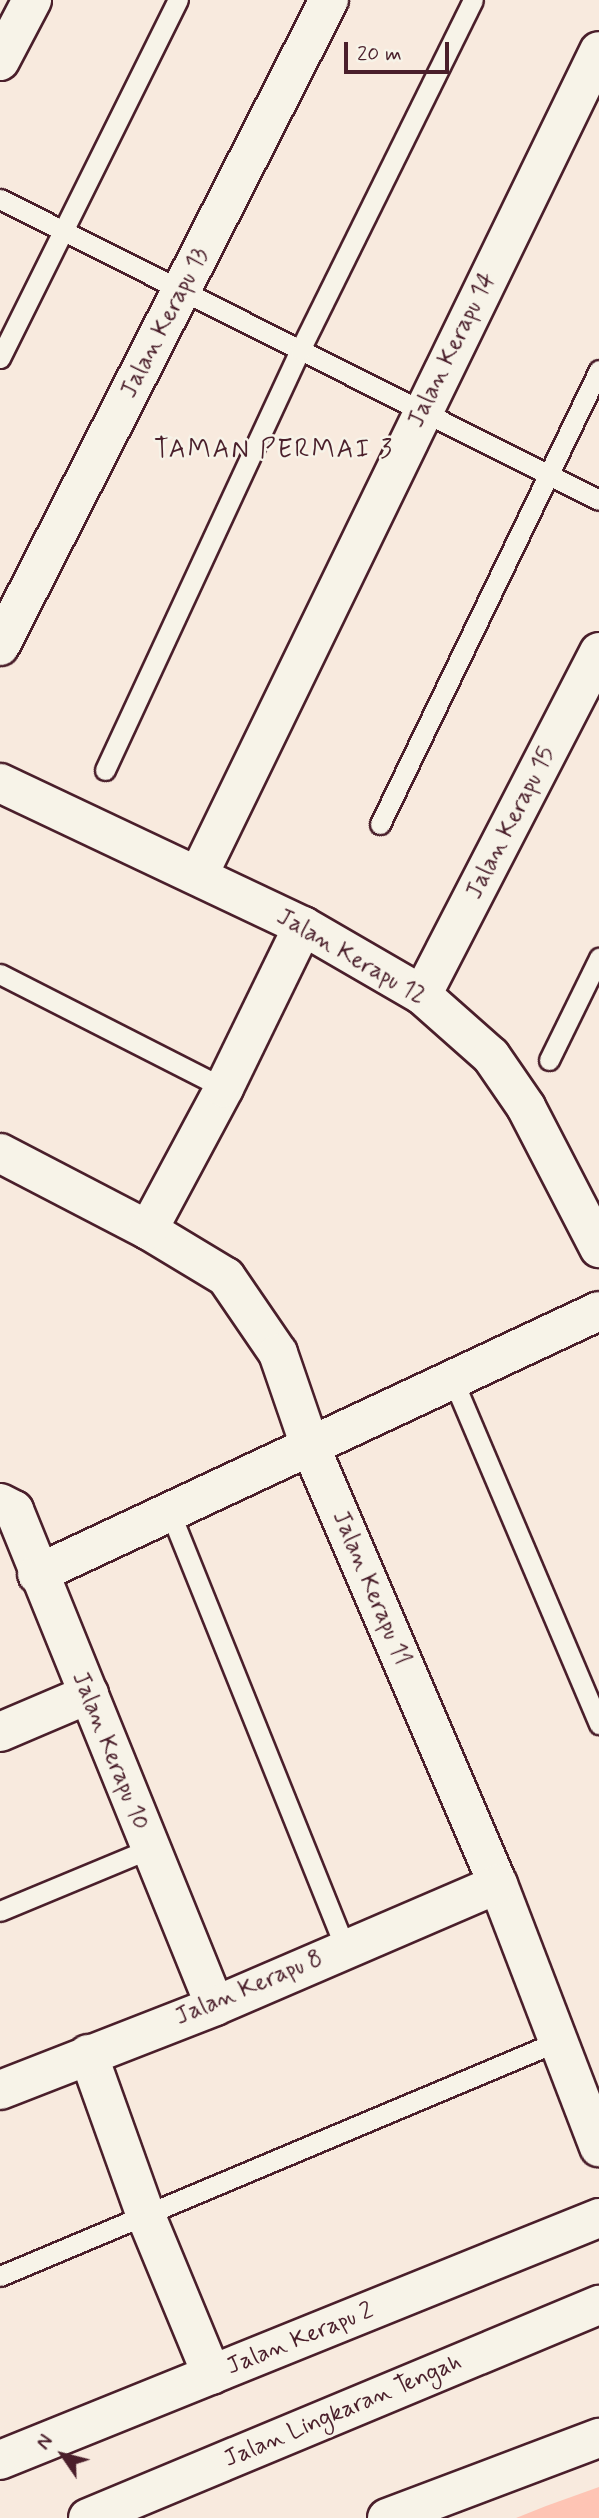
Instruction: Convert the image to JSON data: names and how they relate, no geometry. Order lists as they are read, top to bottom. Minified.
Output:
{"streets":{"street":["Jalan Kerapu 13","Jalan Kerapu 14","Jalan Kerapu 15","Jalan Kerapu 12","Jalan Kerapu 11","Jalan Kerapu 10","Jalan Kerapu 8","Jalan Kerapu 2","Jalan Lingkaran Tengah"]},"crossings":[["Jalan Kerapu 14","Jalan Kerapu 12"],["Jalan Kerapu 15","Jalan Kerapu 12"],["Jalan Kerapu 11","Jalan Kerapu 8"],["Jalan Kerapu 10","Jalan Kerapu 8"]],"districts":["TAMAN PERMAI 3"],"scale_bar":"20 m","north":"top left"}
